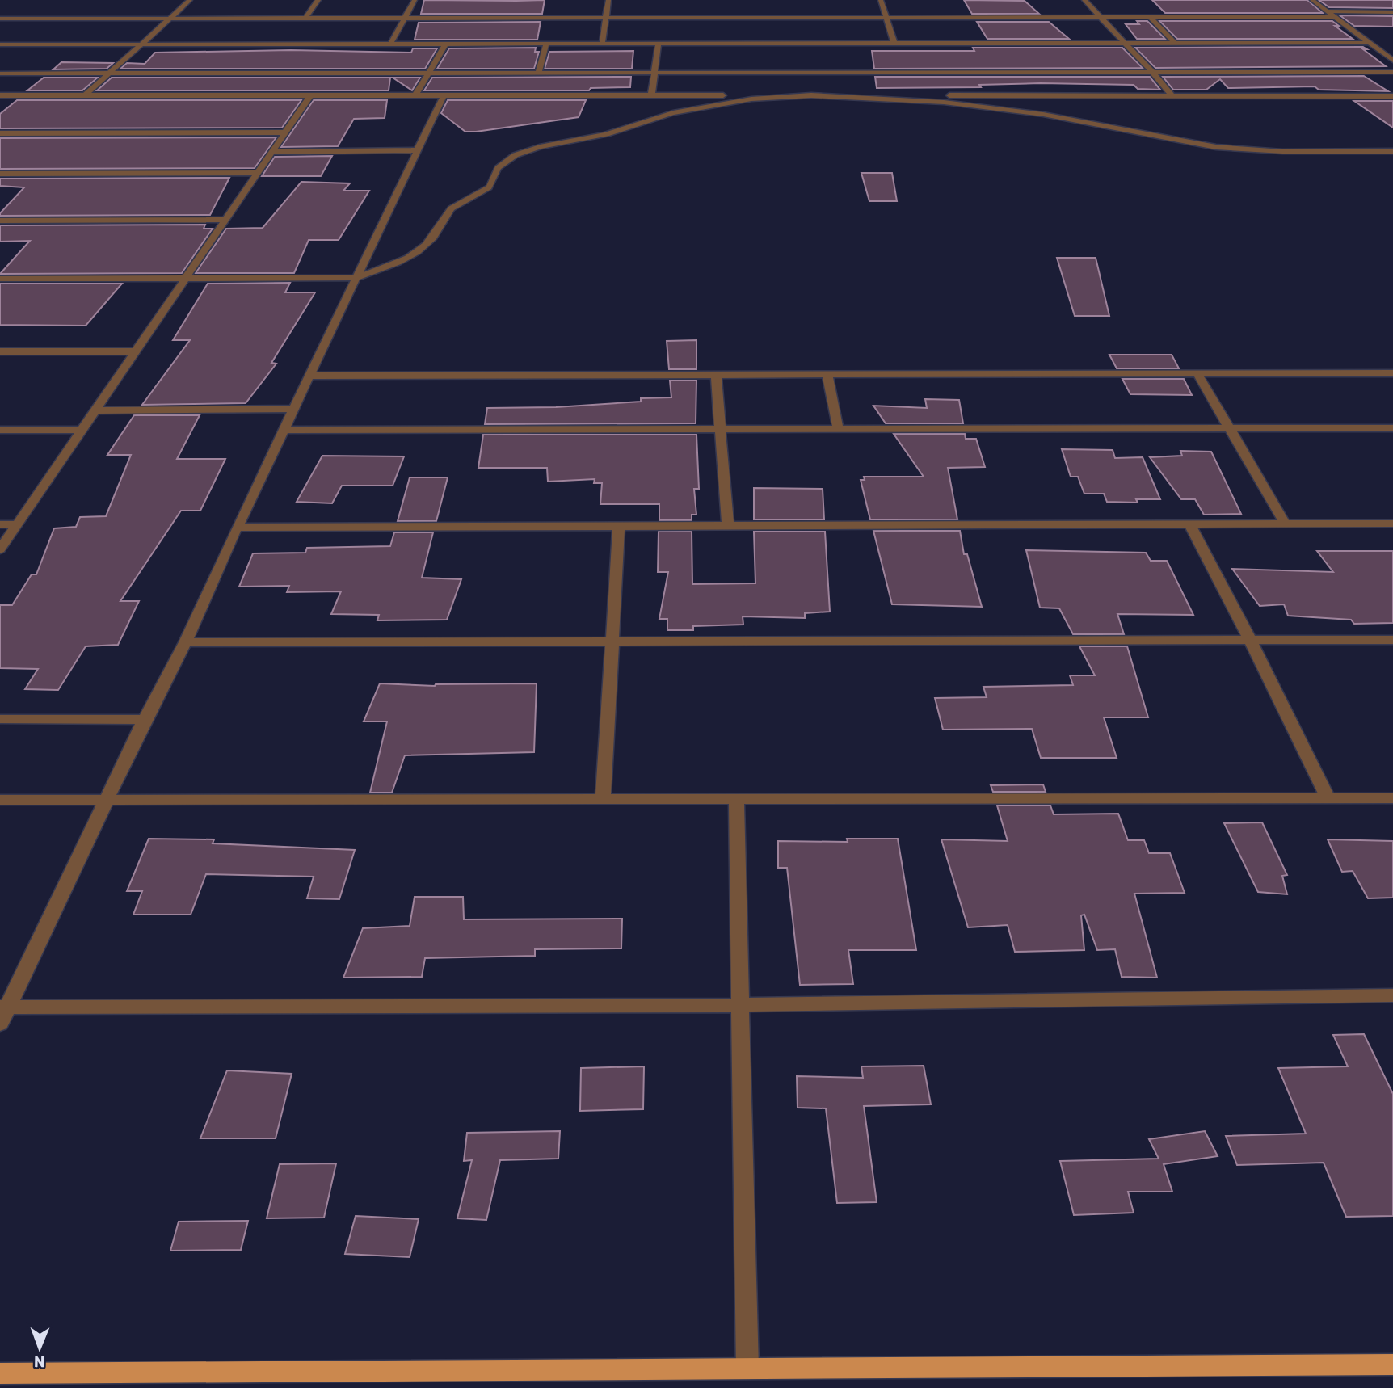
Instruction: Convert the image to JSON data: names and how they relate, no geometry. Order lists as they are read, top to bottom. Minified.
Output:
{"north":"bottom"}
